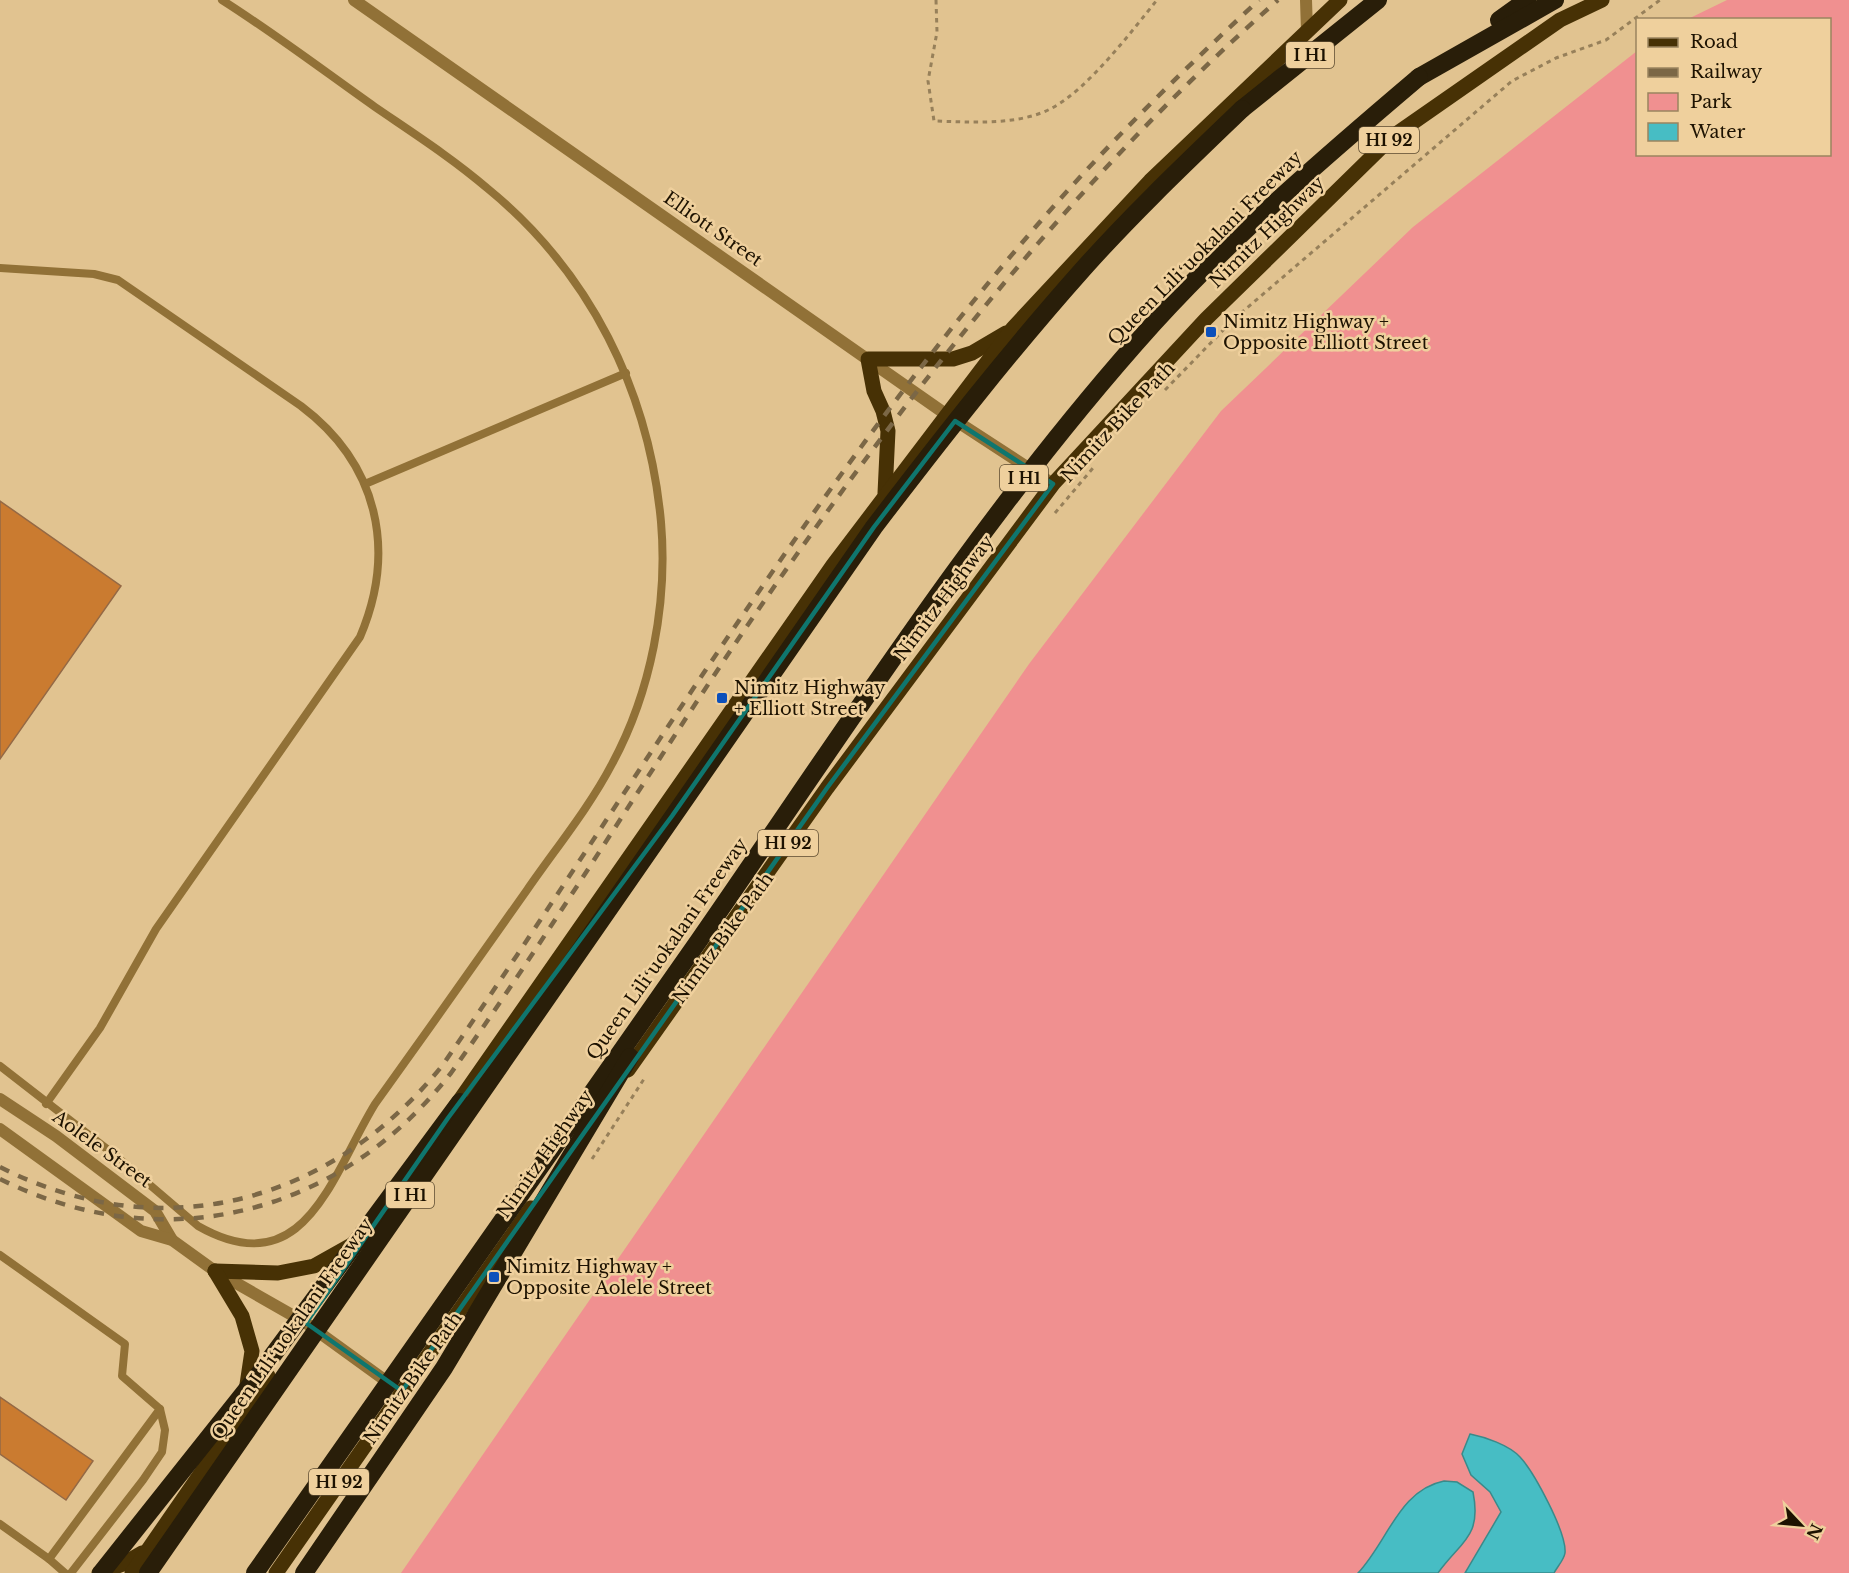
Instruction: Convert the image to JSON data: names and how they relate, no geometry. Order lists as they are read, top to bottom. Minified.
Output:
{"streets":{"highway":["I H1","Queen Liliʻuokalani Freeway"],"main road":["HI 92","Nimitz Highway"],"street":["Elliott Street","Aolele Street"],"path":["Nimitz Bike Path"]},"crossings":[["Elliott Street","Nimitz Highway"],["Nimitz Highway","Aolele Street"]],"places":{"transit":["Nimitz Highway + Opposite Elliott Street","Nimitz Highway + Elliott Street","Nimitz Highway + Opposite Aolele Street"]},"legend":["Road","Railway","Park","Water"],"north":"bottom right"}
